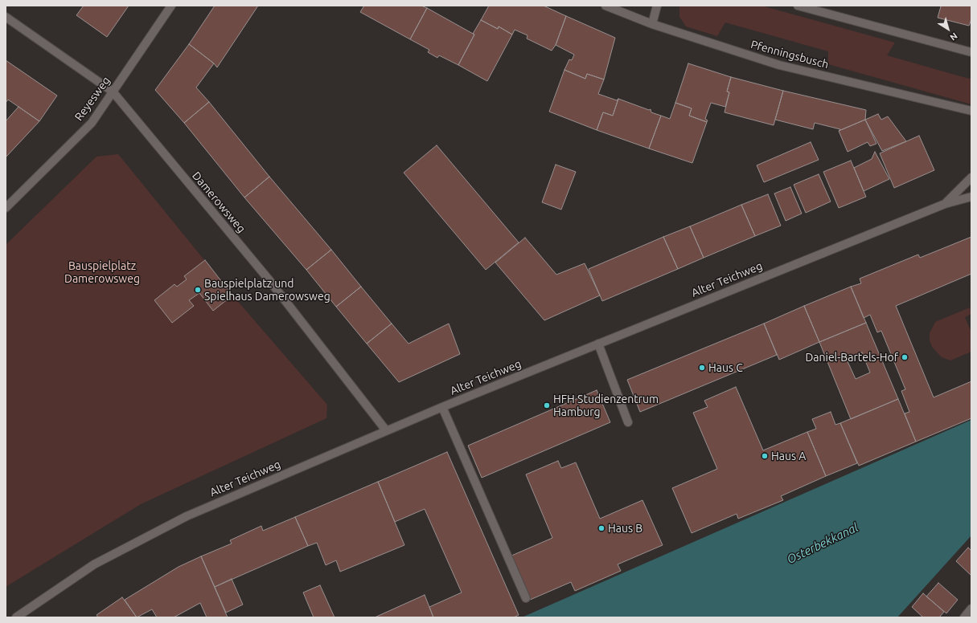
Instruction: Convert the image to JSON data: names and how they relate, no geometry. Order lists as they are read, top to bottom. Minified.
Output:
{"streets":{"street":["Pfenningsbusch","Reyesweg","Damerowsweg","Alter Teichweg"]},"crossings":[["Reyesweg","Damerowsweg"],["Damerowsweg","Alter Teichweg"]],"water":["Osterbekkanal"],"parks":["Bauspielplatz Damerowsweg"],"places":["Bauspielplatz und Spielhaus Damerowsweg","Daniel-Bartels-Hof","Haus C","HFH Studienzentrum Hamburg","Haus A","Haus B"],"north":"bottom right"}
